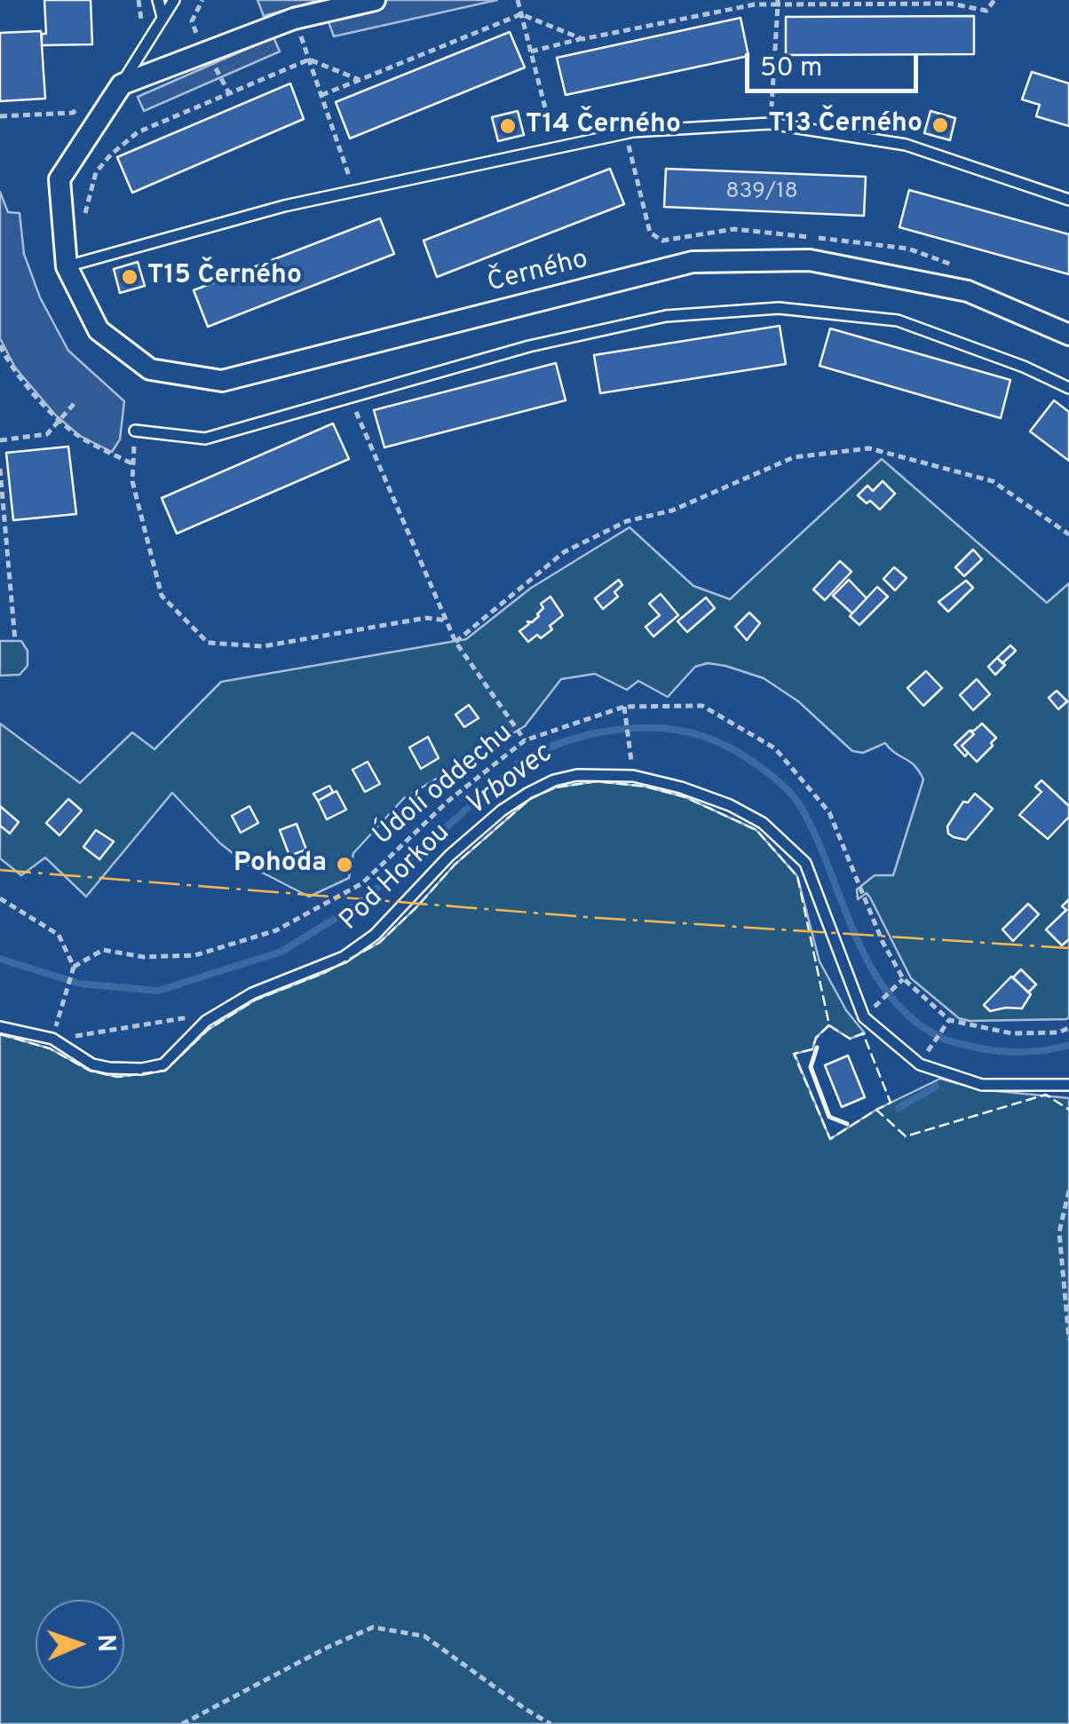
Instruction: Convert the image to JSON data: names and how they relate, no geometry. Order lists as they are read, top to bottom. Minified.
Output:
{"streets":{"street":["Černého"],"lane":["Pod Horkou"],"path":["Údolí oddechu"]},"water":["Vrbovec"],"places":["T13 Černého","T14 Černého","T15 Černého","Pohoda"],"house_numbers":["839/18"],"scale_bar":"50 m","north":"right"}
